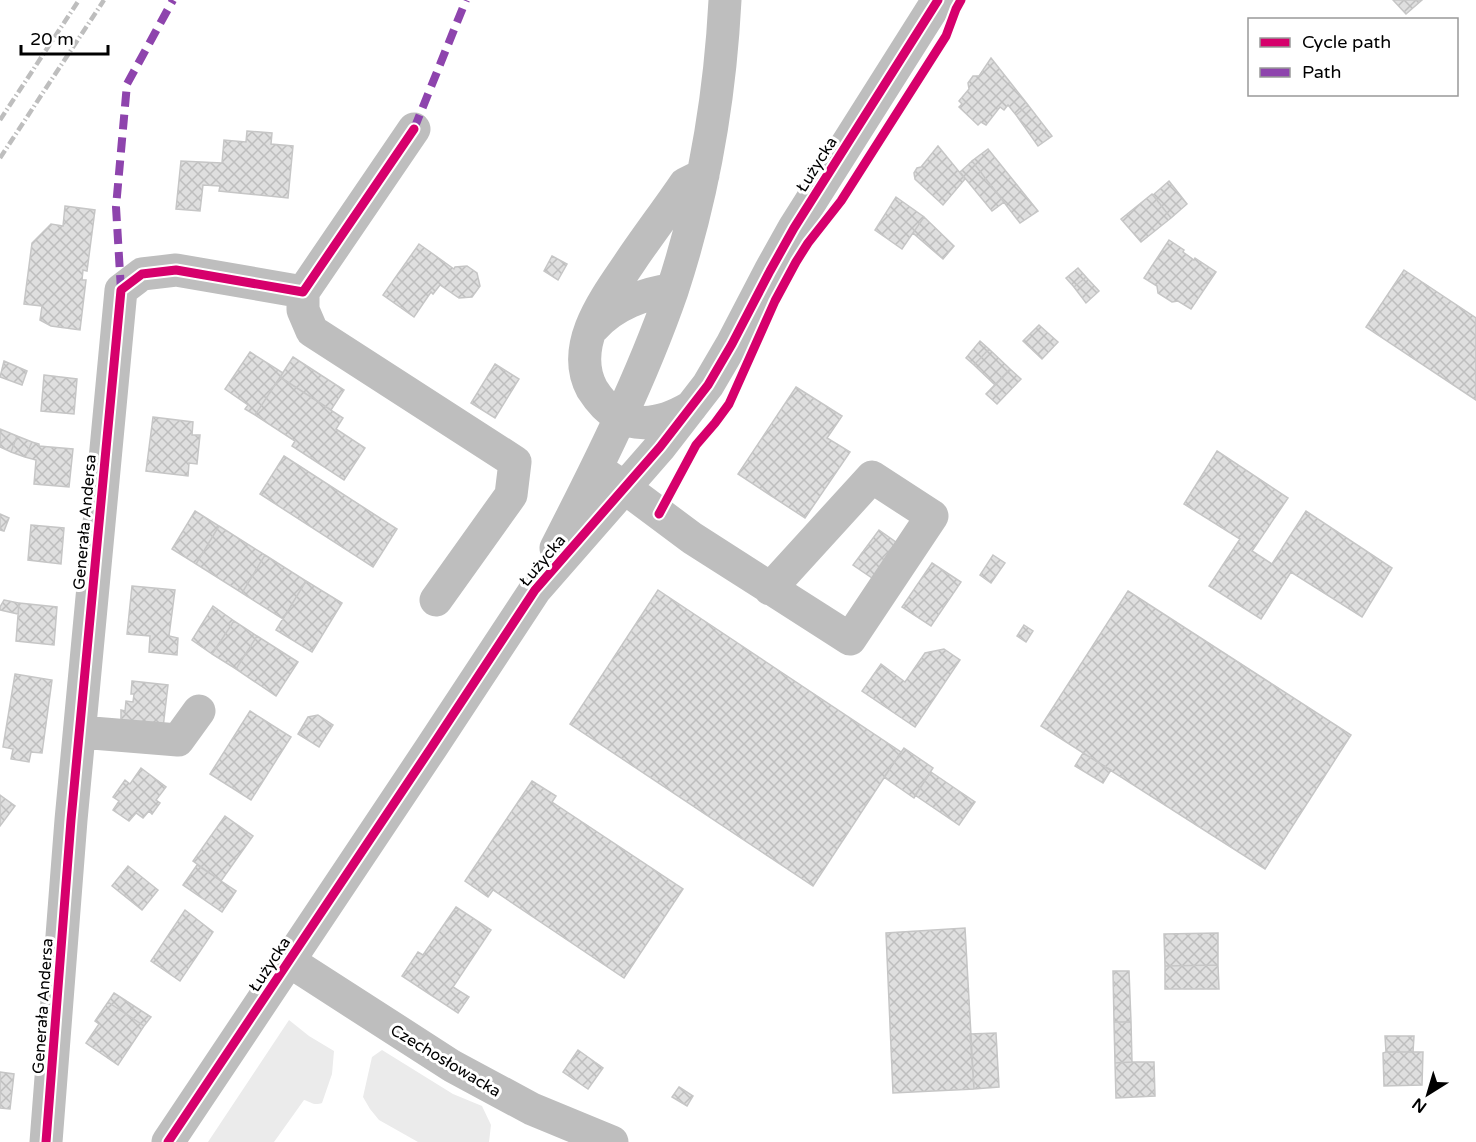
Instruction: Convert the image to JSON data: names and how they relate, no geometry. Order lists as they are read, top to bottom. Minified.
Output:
{"streets":{"street":["Łużycka","Generała Andersa","Czechosłowacka"]},"crossings":[["Łużycka","Czechosłowacka"]],"legend":["Cycle path","Path"],"scale_bar":"20 m","north":"bottom left"}
